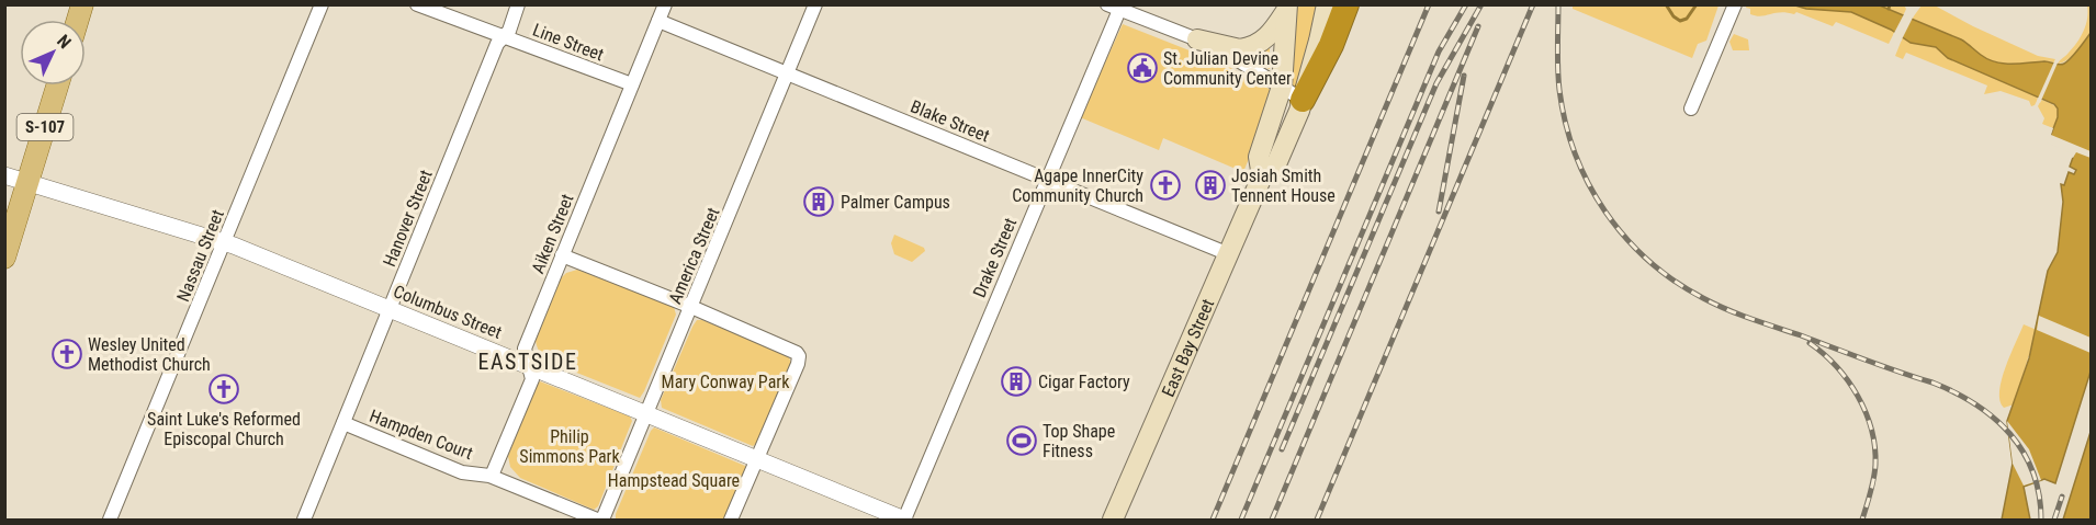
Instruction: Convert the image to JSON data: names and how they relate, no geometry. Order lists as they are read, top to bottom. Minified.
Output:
{"streets":{"main road":["S-107","East Bay Street"],"street":["Line Street","Blake Street","Hanover Street","Aiken Street","Nassau Street","America Street","Drake Street","Columbus Street","Hampden Court"]},"crossings":[["Line Street","Hanover Street"],["Line Street","Aiken Street"],["Blake Street","Aiken Street"],["Blake Street","America Street"],["Blake Street","Drake Street"],["Blake Street","East Bay Street"],["S-107","Columbus Street"],["Hanover Street","Columbus Street"],["Hanover Street","Hampden Court"],["Aiken Street","Columbus Street"],["Aiken Street","Hampden Court"],["Nassau Street","Columbus Street"],["America Street","Columbus Street"],["Drake Street","Columbus Street"]],"districts":["EASTSIDE"],"parks":["Mary Conway Park","Philip Simmons Park","Hampstead Square"],"places":{"public building":["St. Julian Devine Community Center"],"church":["Agape InnerCity Community Church","Wesley United Methodist Church","Saint Luke's Reformed Episcopal Church"],"building":["Josiah Smith Tennent House","Palmer Campus","Cigar Factory"],"sports":["Top Shape Fitness"]},"north":"top right"}
